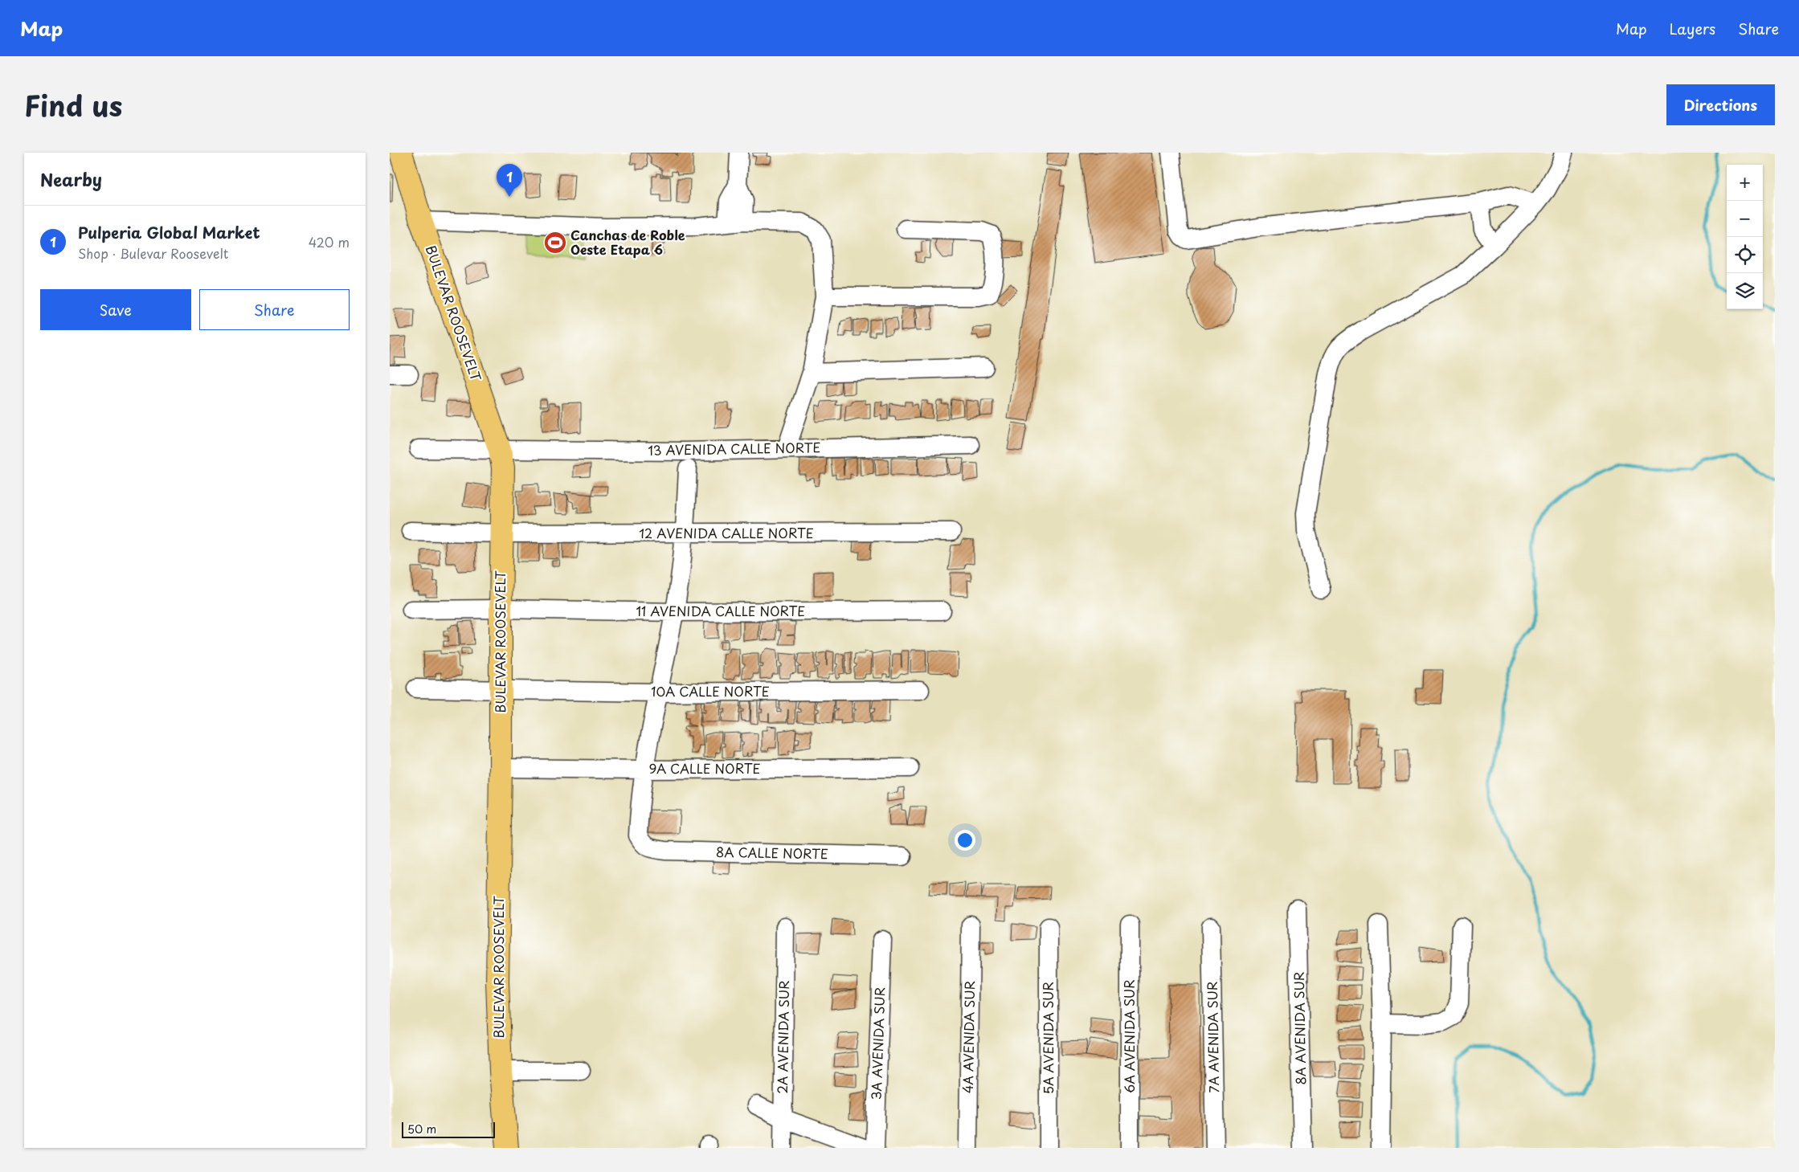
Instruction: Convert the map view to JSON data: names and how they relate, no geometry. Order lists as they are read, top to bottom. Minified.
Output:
{"streets":{"main road":["BULEVAR ROOSEVELT"],"street":["13 AVENIDA CALLE NORTE","12 AVENIDA CALLE NORTE","11 AVENIDA CALLE NORTE","10A CALLE NORTE","9A CALLE NORTE","8A CALLE NORTE","8A AVENIDA SUR","6A AVENIDA SUR","2A AVENIDA SUR","4A AVENIDA SUR","7A AVENIDA SUR","5A AVENIDA SUR","3A AVENIDA SUR"]},"crossings":[["BULEVAR ROOSEVELT","13 AVENIDA CALLE NORTE"],["BULEVAR ROOSEVELT","12 AVENIDA CALLE NORTE"],["BULEVAR ROOSEVELT","11 AVENIDA CALLE NORTE"],["BULEVAR ROOSEVELT","10A CALLE NORTE"],["BULEVAR ROOSEVELT","9A CALLE NORTE"],["9A CALLE NORTE","8A CALLE NORTE"]],"places":{"sports":["Canchas de Roble Oeste Etapa 6"]},"scale_bar":"50 m","page":{"header":"Map","nav":["Map","Layers","Share"],"title":"Find us","buttons":["Directions",["Save","Share"]],"heading":"Nearby","pins":"1","map_buttons":["+","−"],"list":[{"mark":"1","name":"Pulperia Global Market","note":"Shop · Bulevar Roosevelt","value":"420 m"}],"scale":"50 m"}}
